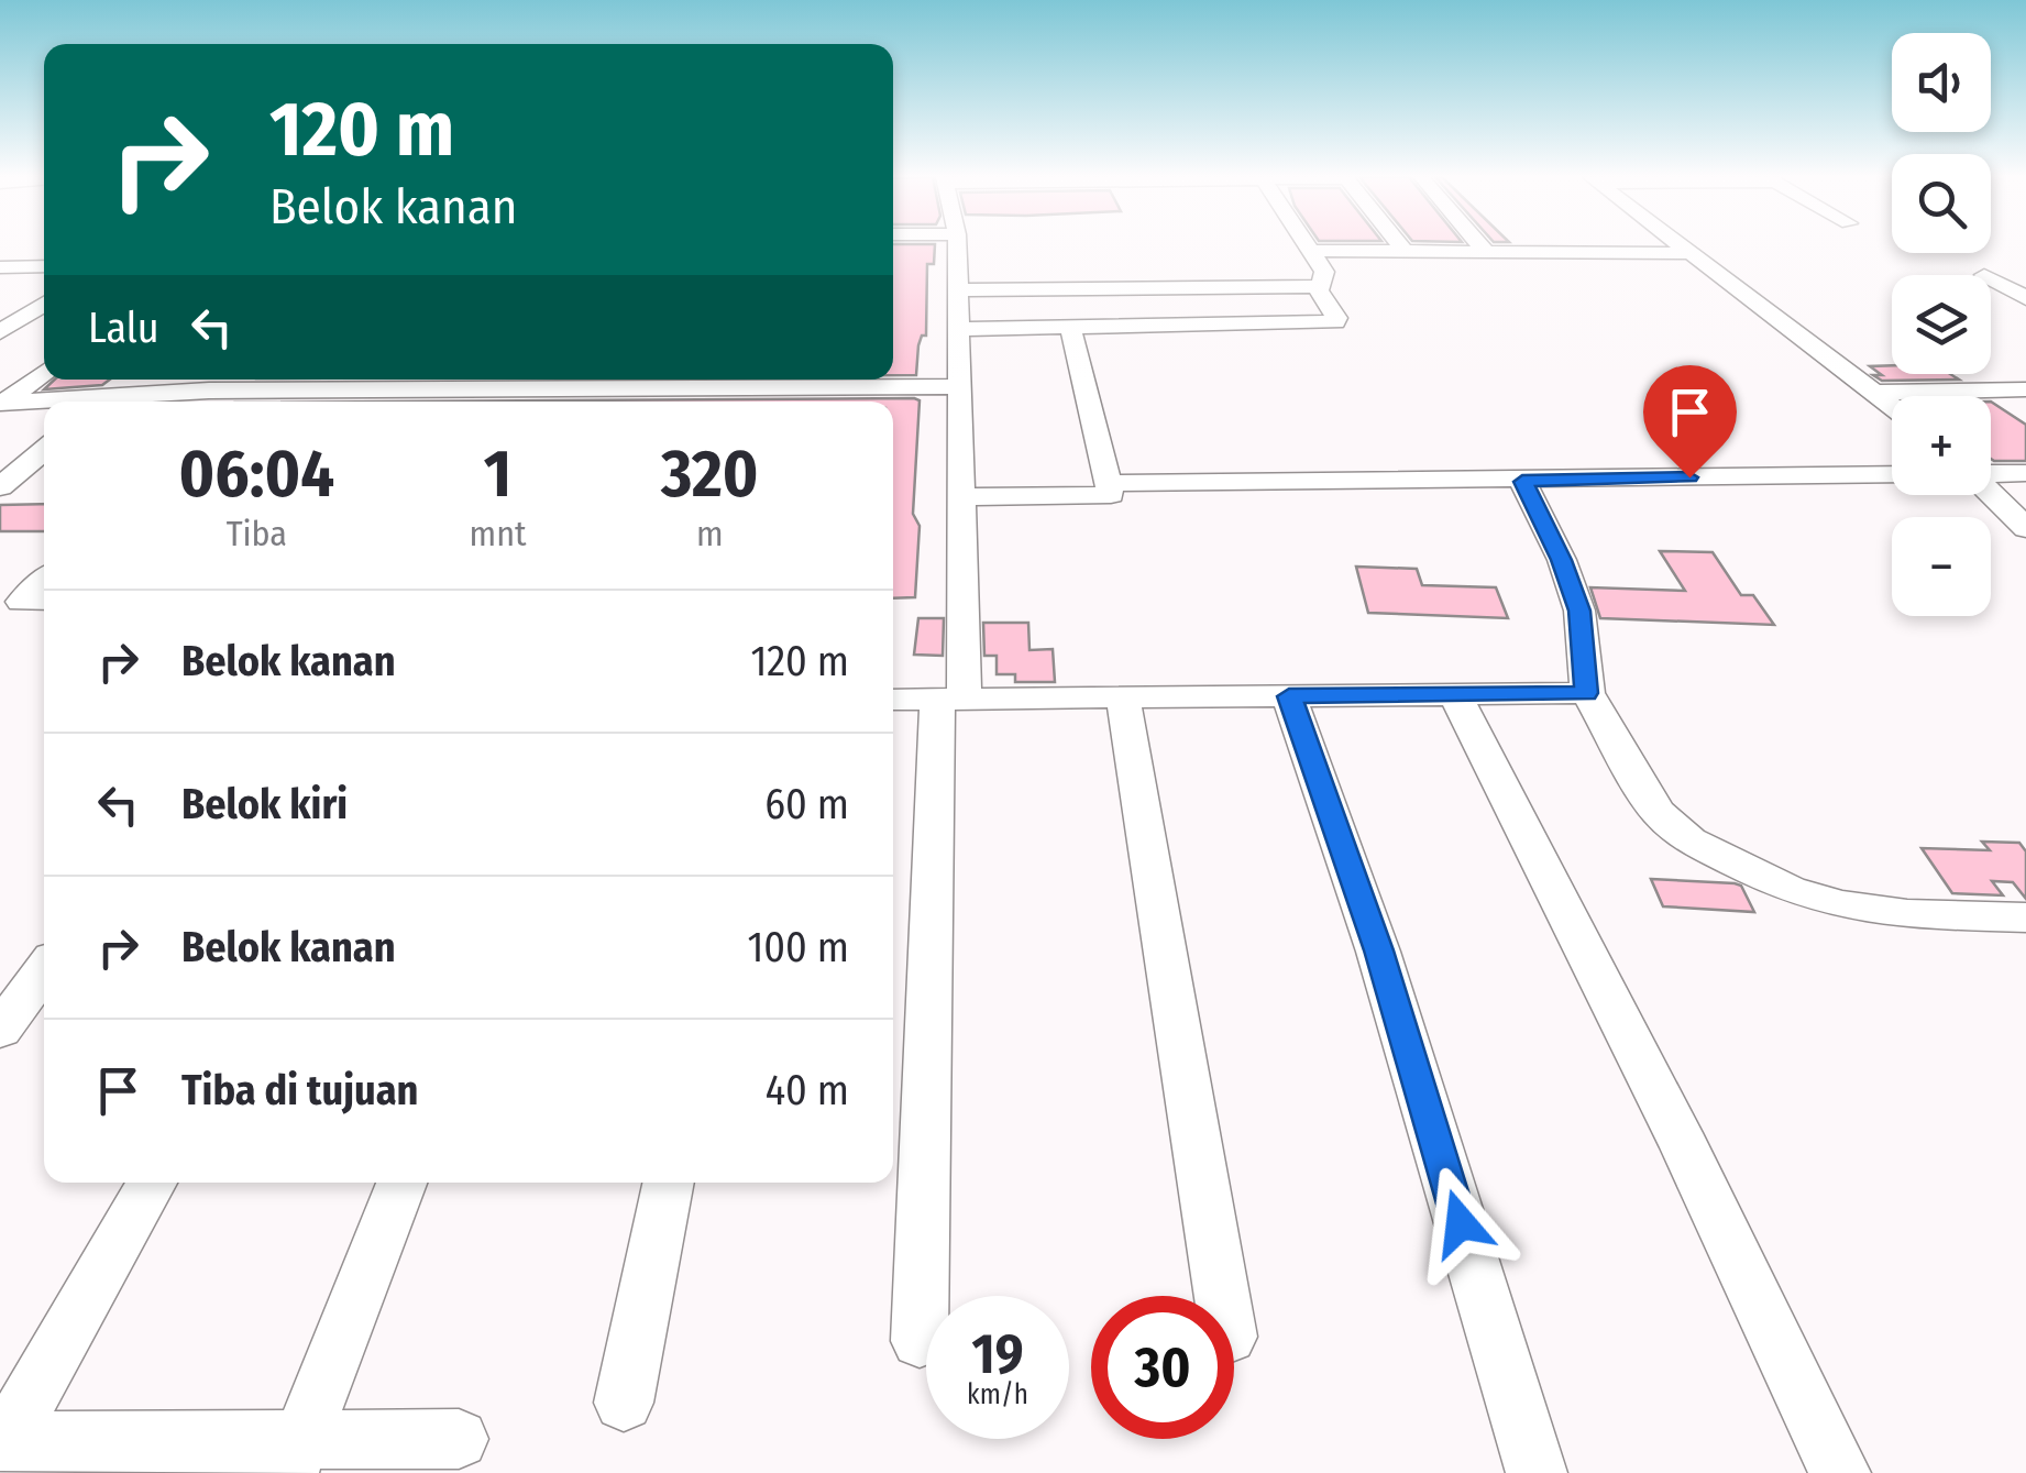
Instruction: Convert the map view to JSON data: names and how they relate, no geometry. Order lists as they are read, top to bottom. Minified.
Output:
{"page":{"map_buttons":["+","−"],"turn":["120 m","Belok kanan"],"then":"Lalu","eta":["06:04","Tiba","1","mnt","320","m"],"list":[{"name":"Belok kanan","value":"120 m"},{"name":"Belok kiri","value":"60 m"},{"name":"Belok kanan","value":"100 m"},{"name":"Tiba di tujuan","value":"40 m"}],"speed":"19 km/h","limit":"30"}}
